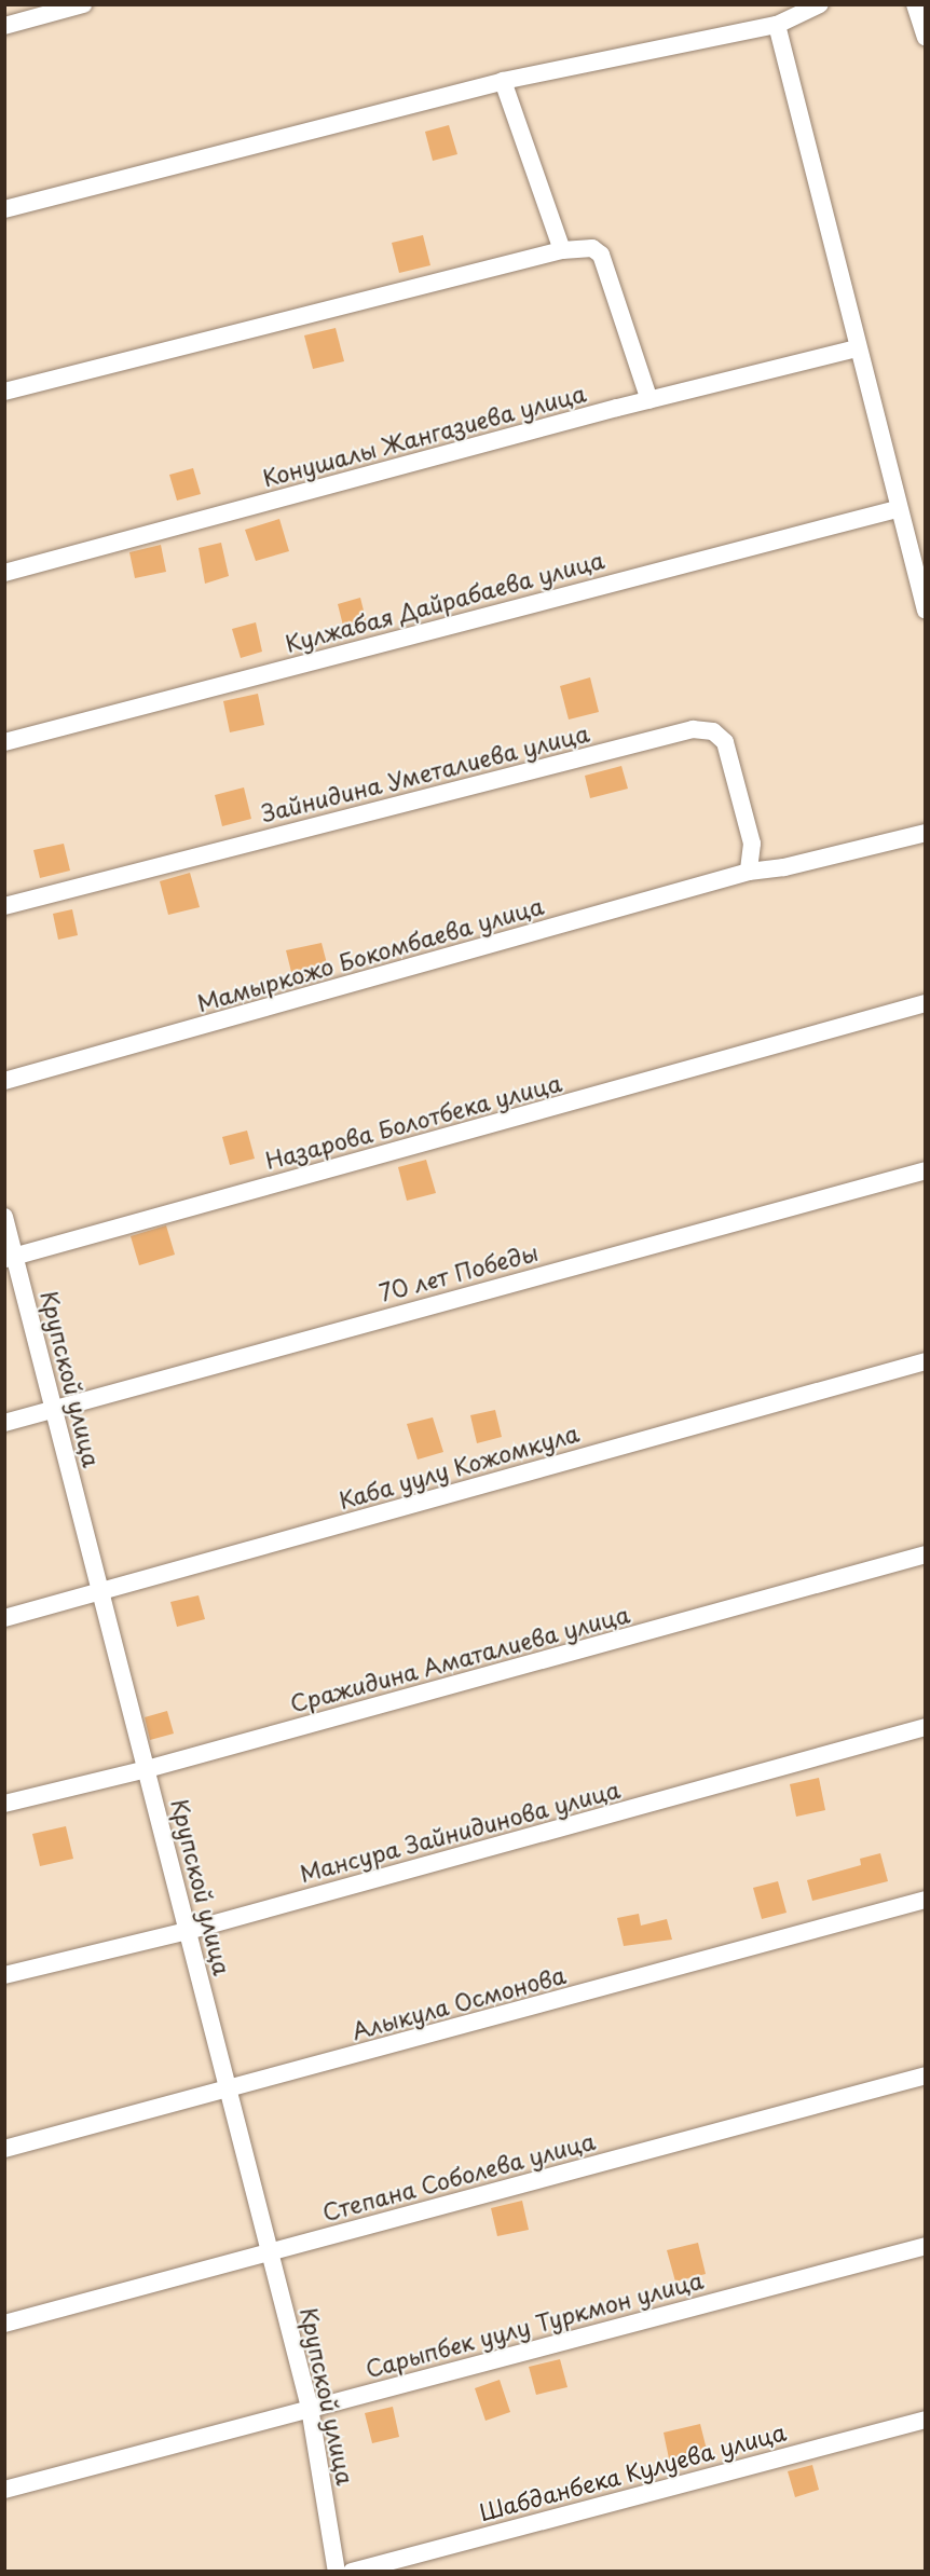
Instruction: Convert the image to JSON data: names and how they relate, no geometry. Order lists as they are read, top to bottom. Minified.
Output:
{"streets":{"street":["Конушалы Жангазиева улица","Кулжабая Дайрабаева улица","Зайнидина Уметалиева улица","Мамыркожо Бокомбаева улица","Назарова Болотбека улица","70 лет Победы","Крупской улица","Каба уулу Кожомкула","Сражидина Аматалиева улица","Мансура Зайнидинова улица","Алыкула Осмонова","Степана Соболева улица","Сарыпбек уулу Туркмон улица","Шабданбека Кулуева улица"]},"crossings":[["Зайнидина Уметалиева улица","Мамыркожо Бокомбаева улица"],["Назарова Болотбека улица","Крупской улица"],["70 лет Победы","Крупской улица"],["Крупской улица","Каба уулу Кожомкула"],["Крупской улица","Сражидина Аматалиева улица"],["Крупской улица","Мансура Зайнидинова улица"],["Крупской улица","Алыкула Осмонова"],["Крупской улица","Степана Соболева улица"],["Крупской улица","Сарыпбек уулу Туркмон улица"]]}
